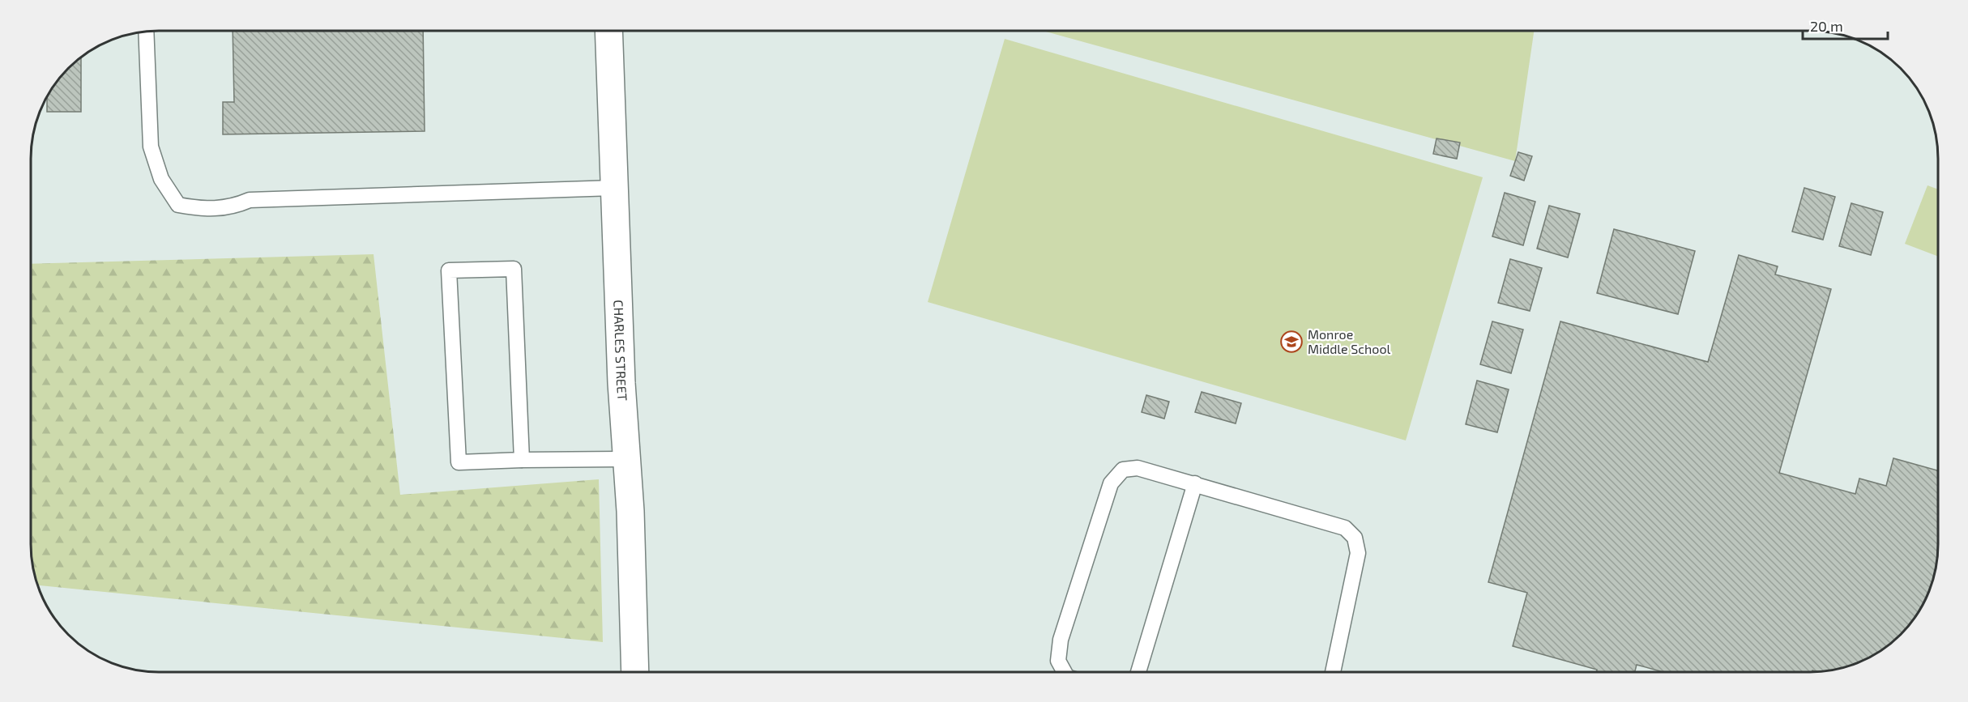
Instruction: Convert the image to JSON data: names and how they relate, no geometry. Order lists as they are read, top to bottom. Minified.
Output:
{"streets":{"street":["CHARLES STREET"]},"places":{"school or university":["Monroe Middle School"]},"scale_bar":"20 m"}
